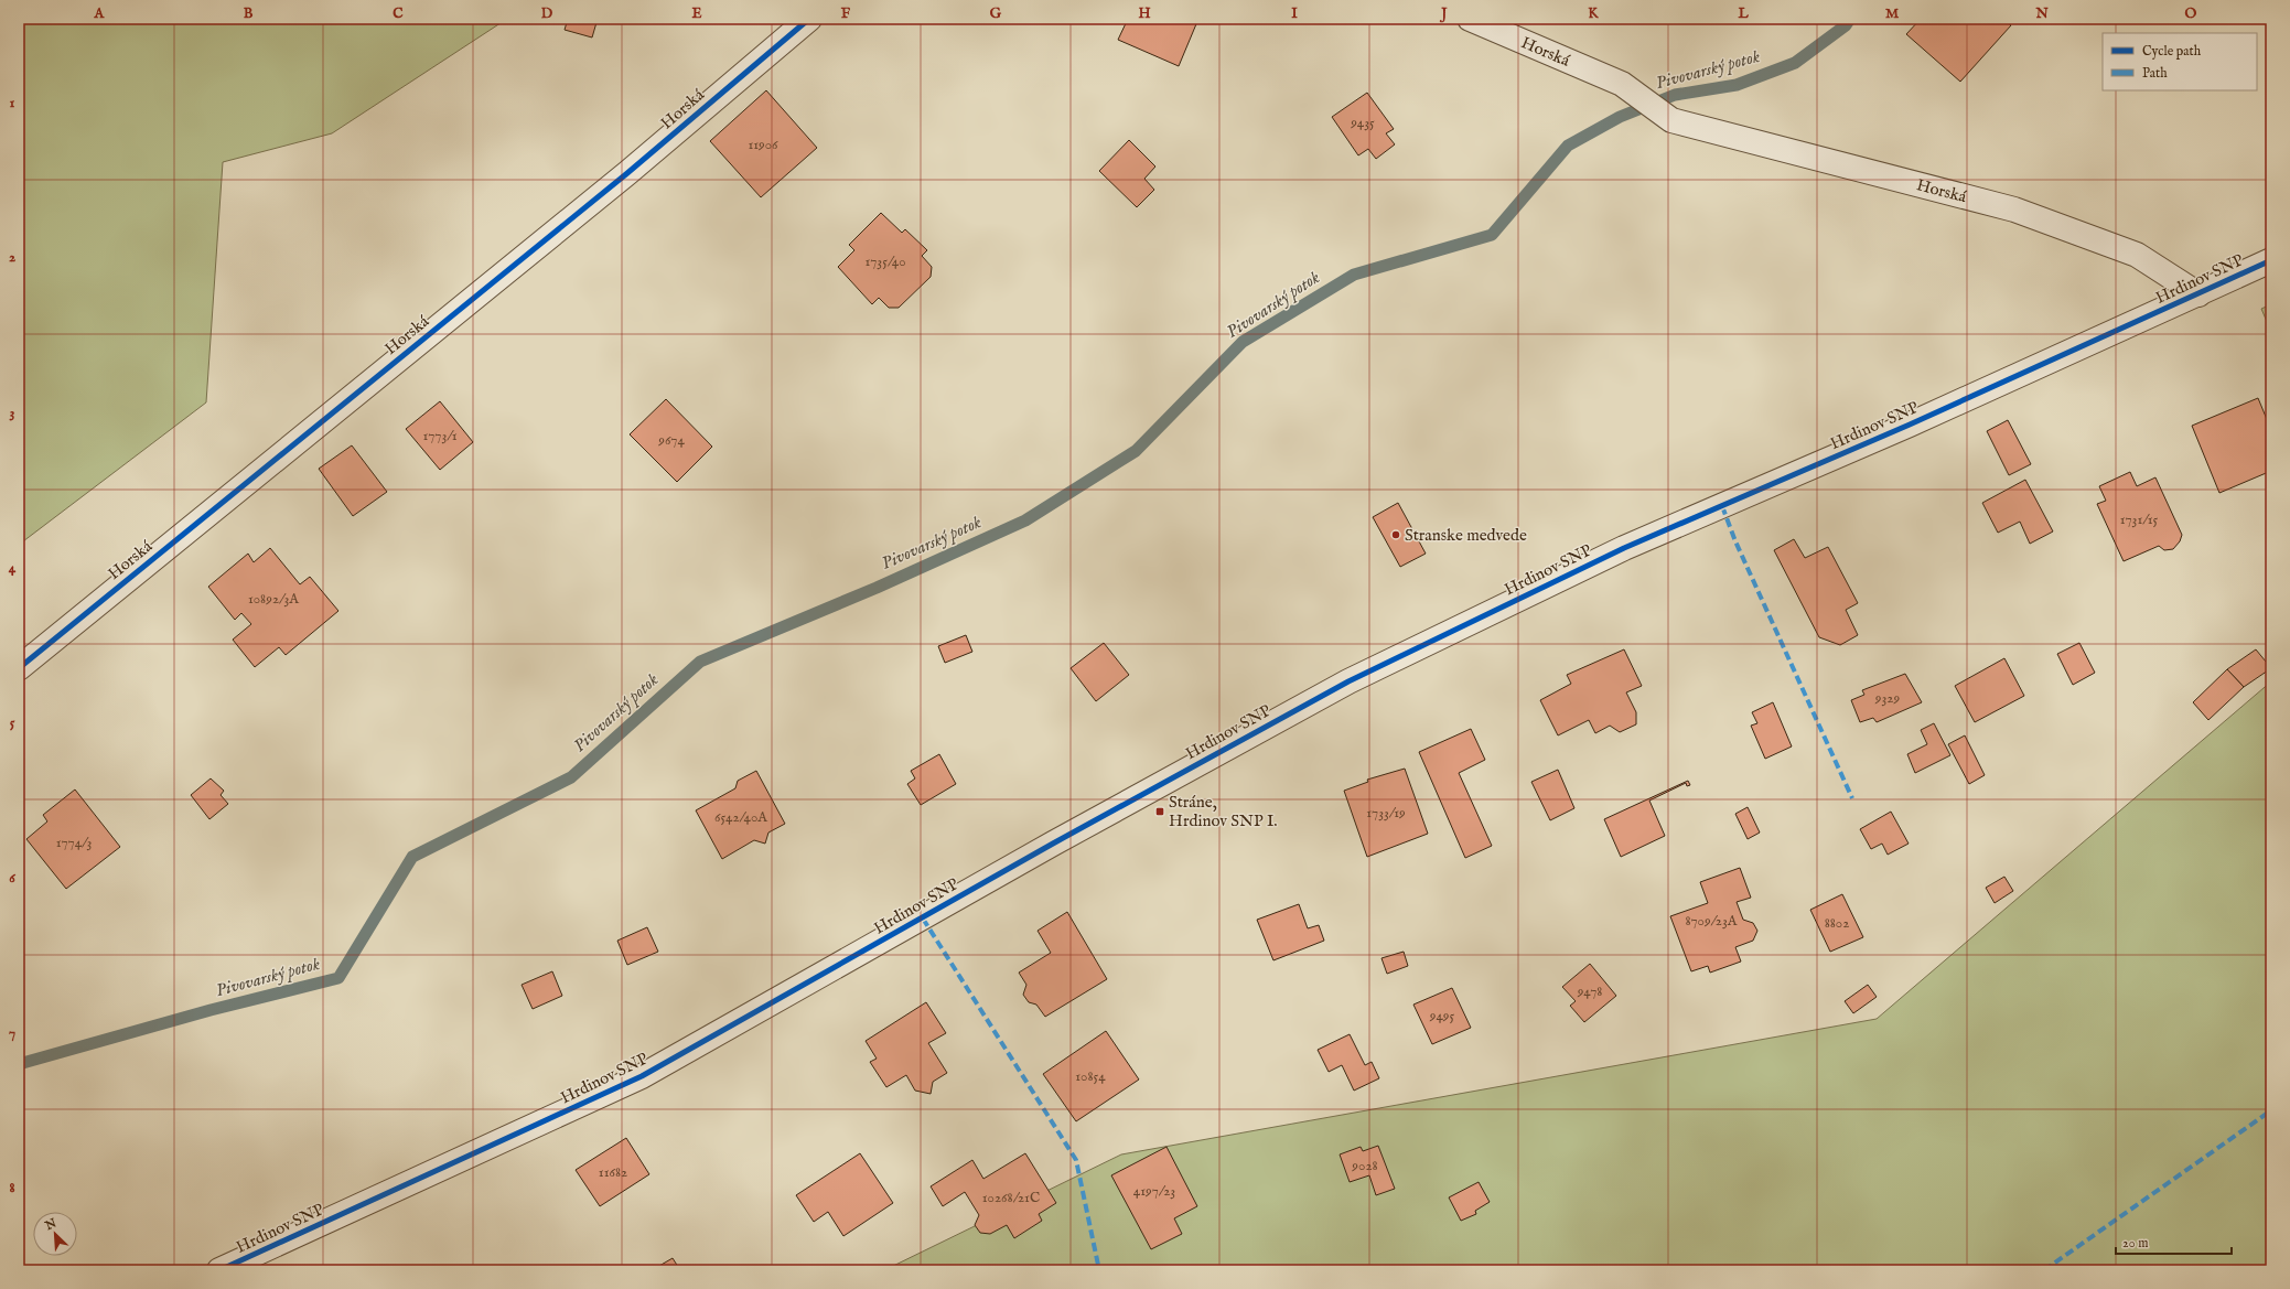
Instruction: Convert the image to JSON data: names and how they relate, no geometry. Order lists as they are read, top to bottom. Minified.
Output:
{"streets":{"street":["Horská","Hrdinov SNP"]},"crossings":[["Horská","Hrdinov SNP"]],"water":["Pivovarský potok"],"places":{"other":["Stranske medvede"],"transit":["Stráne, Hrdinov SNP I."]},"house_numbers":["9435","11906","1735/40","1773/1","9674","1731/15","10892/3A","9329","1733/19","6542/40A","1774/3","8709/23A","8802","9478","9495","10854","9028","11682","4197/23","10268/21C"],"legend":["Cycle path","Path"],"scale_bar":"20 m","north":"top left","grid":{"columns":["A","B","C","D","E","F","G","H","I","J","K","L","M","N","O"],"rows":["1","2","3","4","5","6","7","8"]}}
